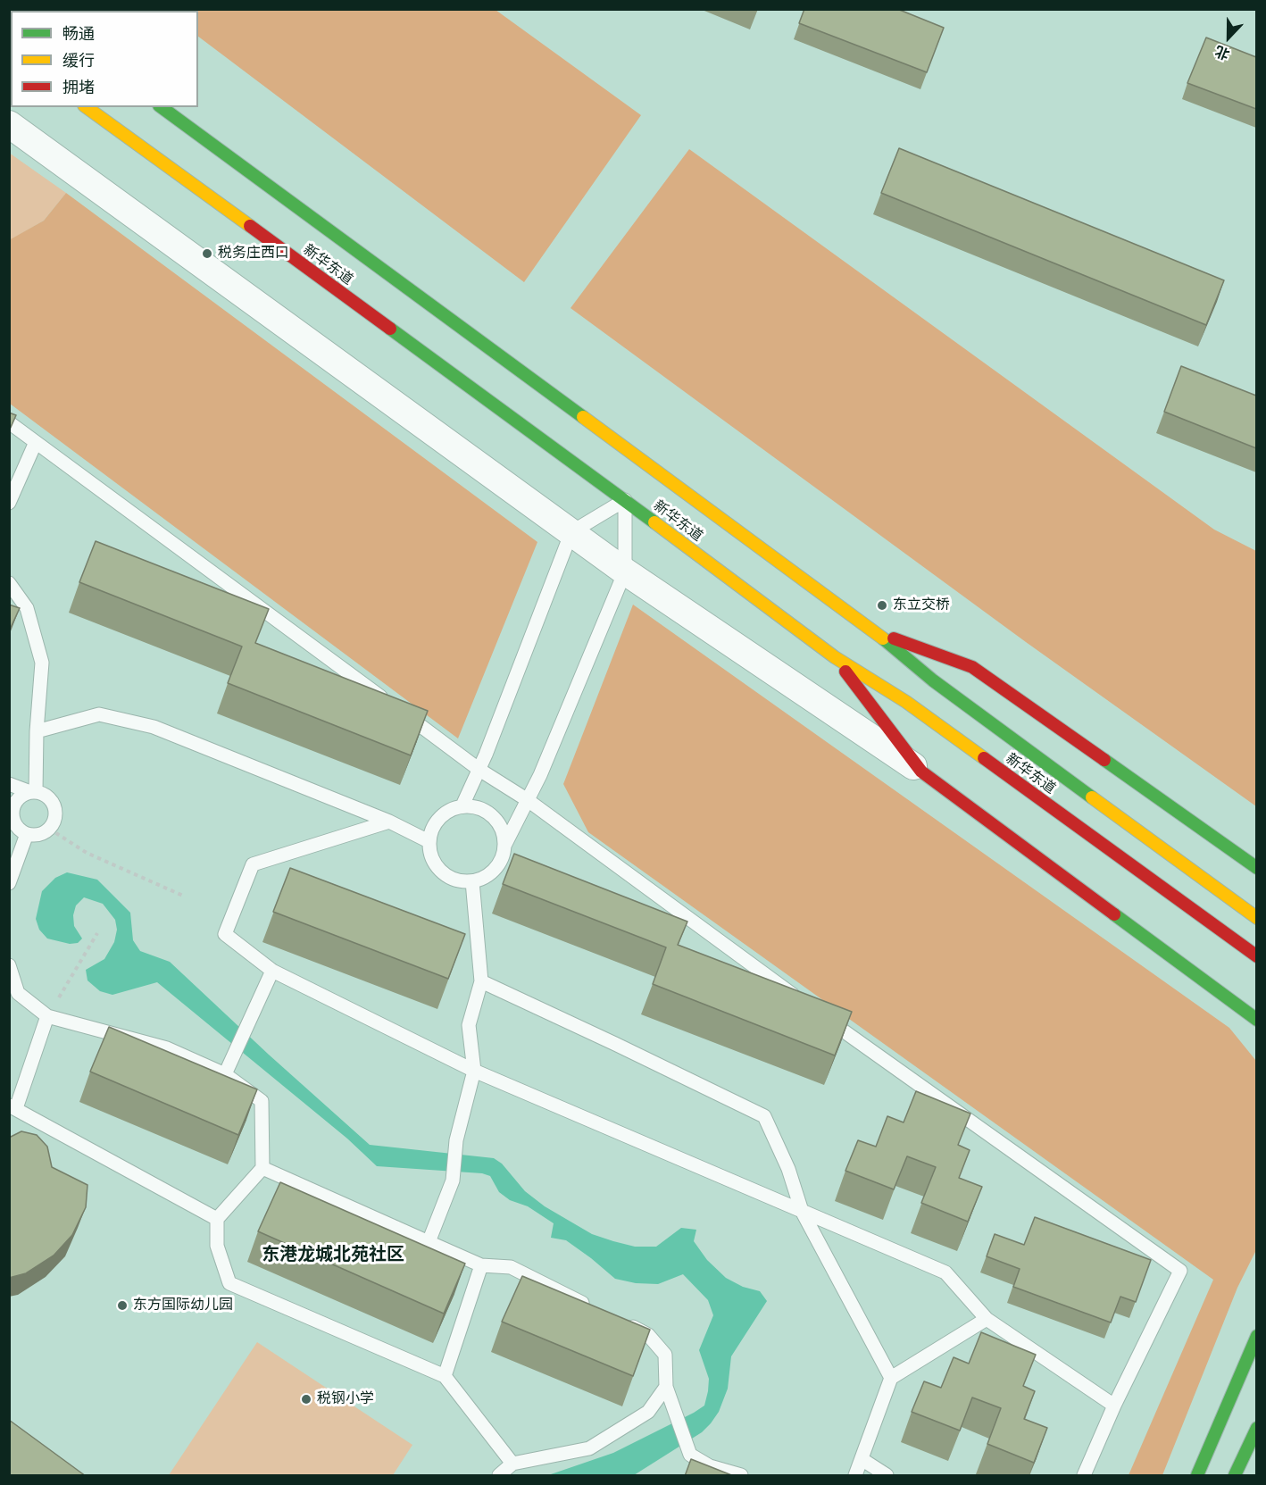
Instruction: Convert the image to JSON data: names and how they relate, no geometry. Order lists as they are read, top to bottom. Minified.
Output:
{"streets":{"main road":["新华东道"]},"districts":["东港龙城北苑社区"],"places":["税务庄西口","东立交桥","东方国际幼儿园","税钢小学"],"legend":["畅通","缓行","拥堵"],"north":"bottom"}
